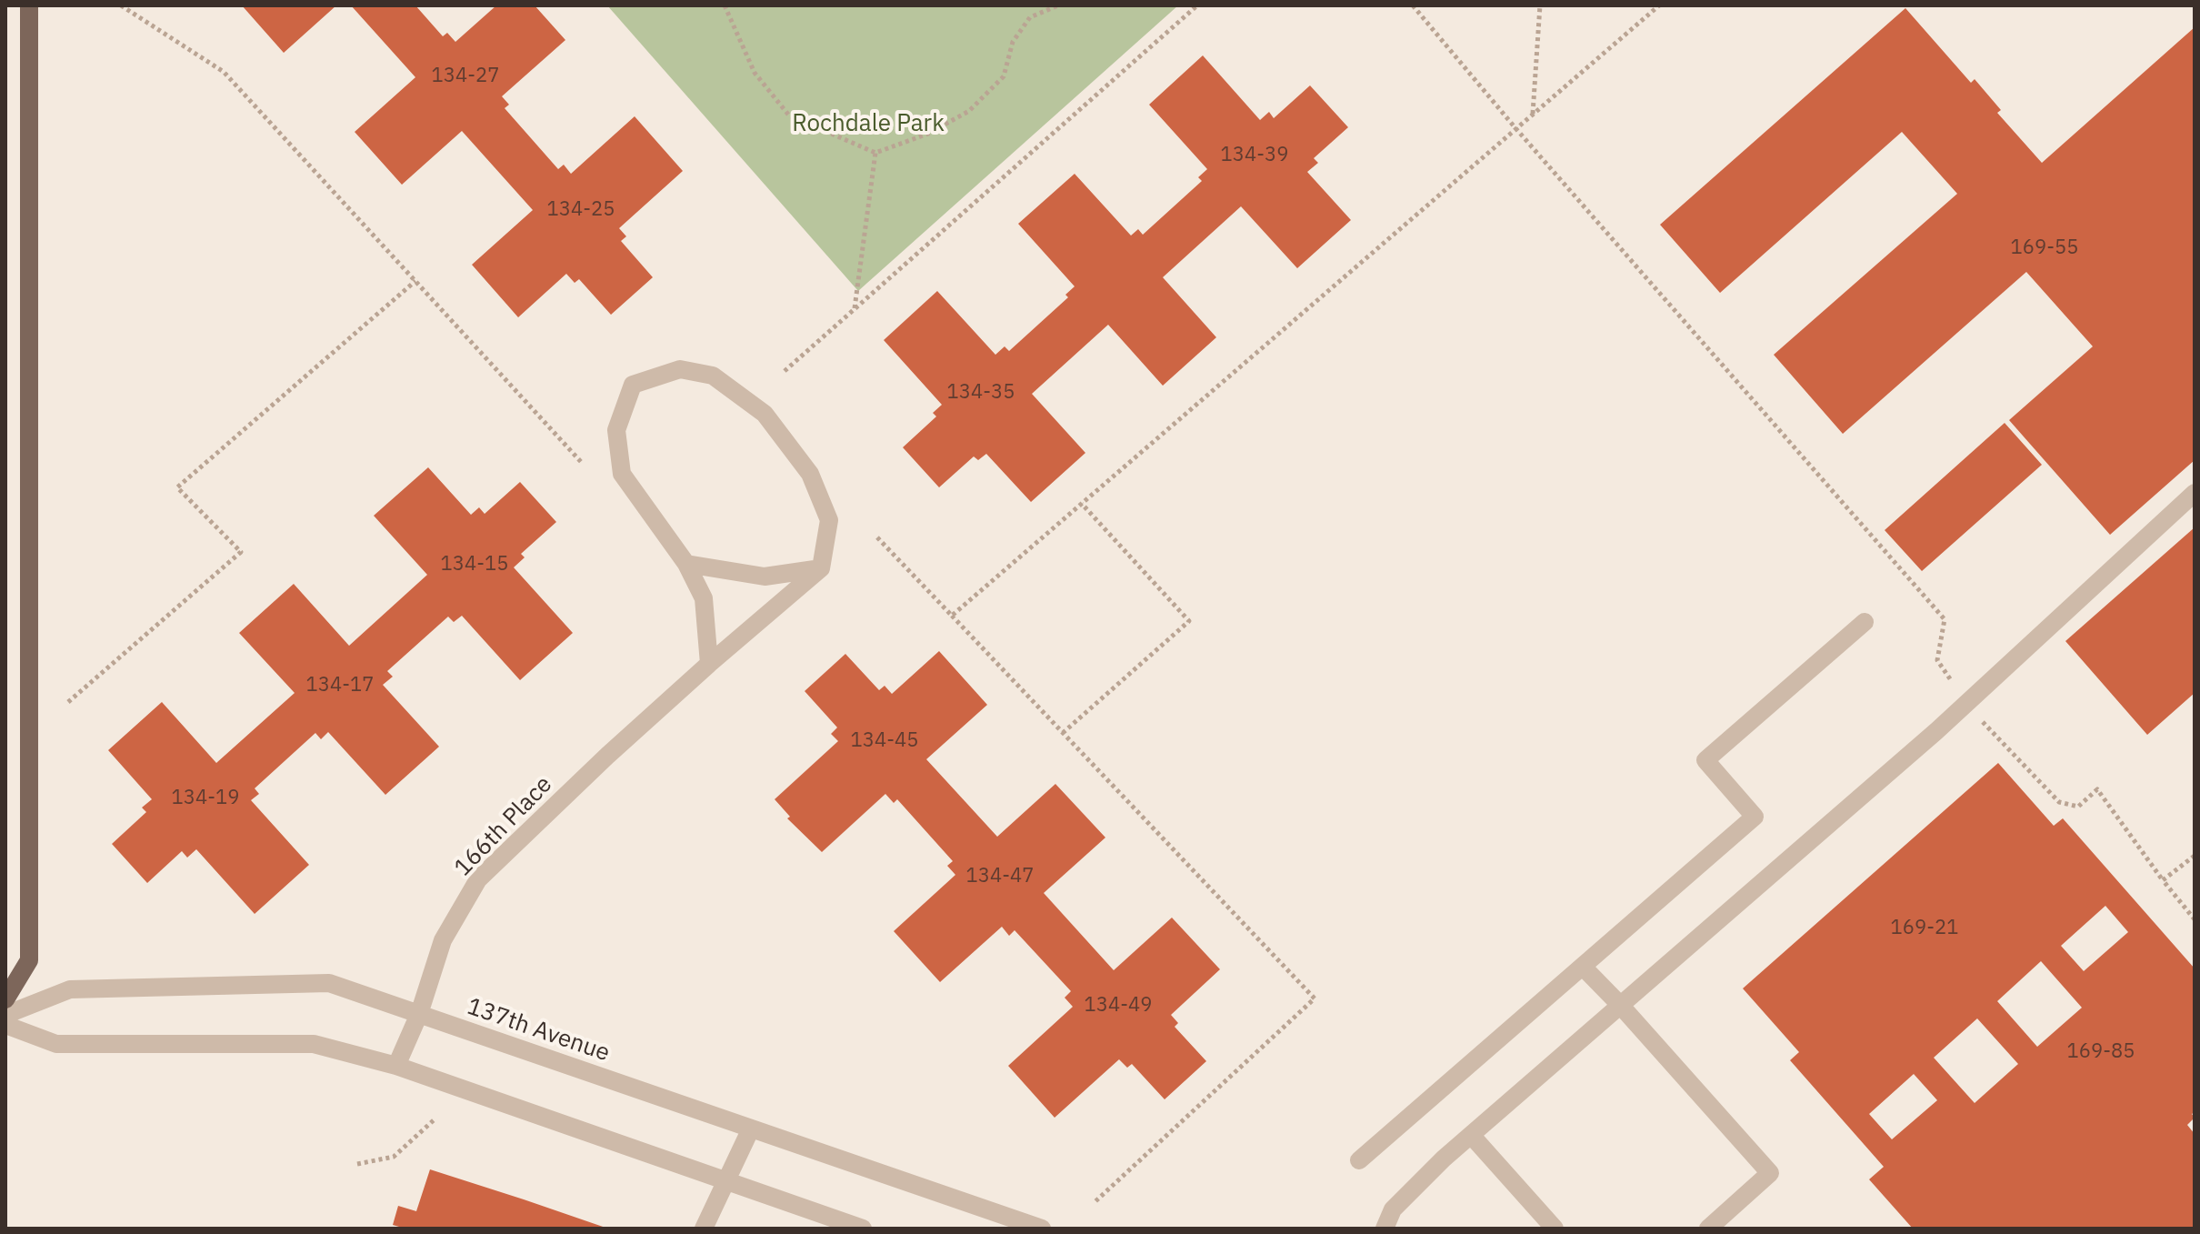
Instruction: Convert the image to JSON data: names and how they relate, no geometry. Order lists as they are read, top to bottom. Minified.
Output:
{"streets":{"street":["166th Place","137th Avenue"]},"crossings":[["166th Place","137th Avenue"]],"parks":["Rochdale Park"],"house_numbers":["134-27","134-39","134-25","169-55","134-35","134-15","134-17","134-45","134-19","134-47","169-21","134-49","169-85"]}
